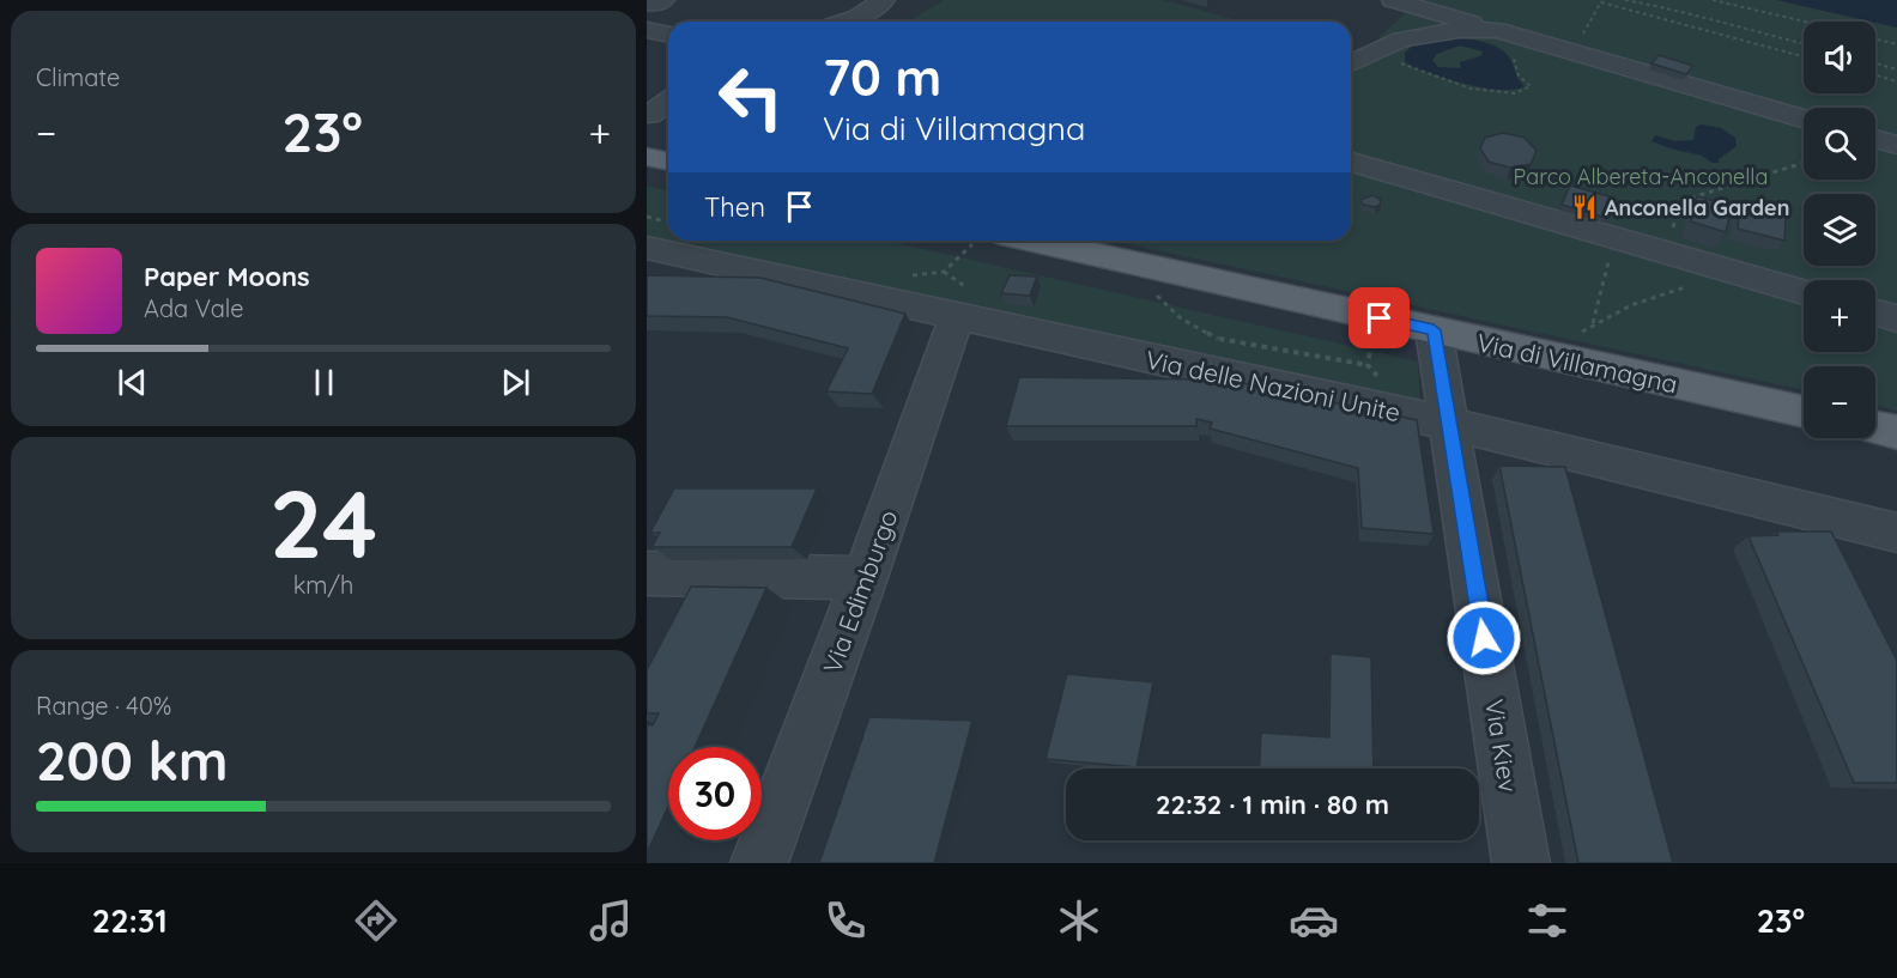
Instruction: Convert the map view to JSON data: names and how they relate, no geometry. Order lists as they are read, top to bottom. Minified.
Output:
{"streets":{"main road":["Via di Villamagna"],"street":["Via delle Nazioni Unite","Via Edimburgo","Via Kiev"]},"crossings":[["Via di Villamagna","Via Kiev"],["Via delle Nazioni Unite","Via Edimburgo"],["Via delle Nazioni Unite","Via Kiev"]],"parks":["Parco Albereta-Anconella"],"places":{"restaurant":["Anconella Garden"]},"page":{"tile":["Climate",["24","km/h"],["Range · 40%","200 km"]],"map_buttons":["+","−"],"turn":["70 m","Via di Villamagna"],"heat":["−","23°","+"],"then":"Then","song":["Paper Moons","Ada Vale"],"limit":"30","trip":"22:32 · 1 min · 80 m","tabs":["22:31","23°"]}}
